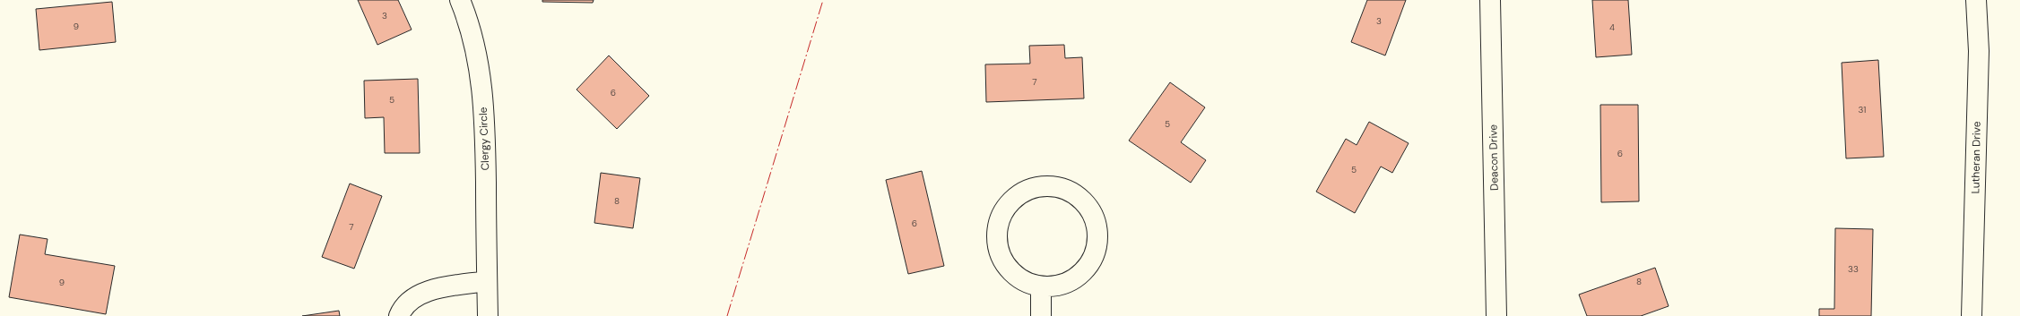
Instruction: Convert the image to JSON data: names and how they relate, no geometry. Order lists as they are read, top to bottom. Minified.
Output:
{"streets":{"street":["Clergy Circle","Deacon Drive","Lutheran Drive"]},"house_numbers":["3","3","9","4","7","6","5","31","5","6","5","8","6","7","33","8","9"]}
